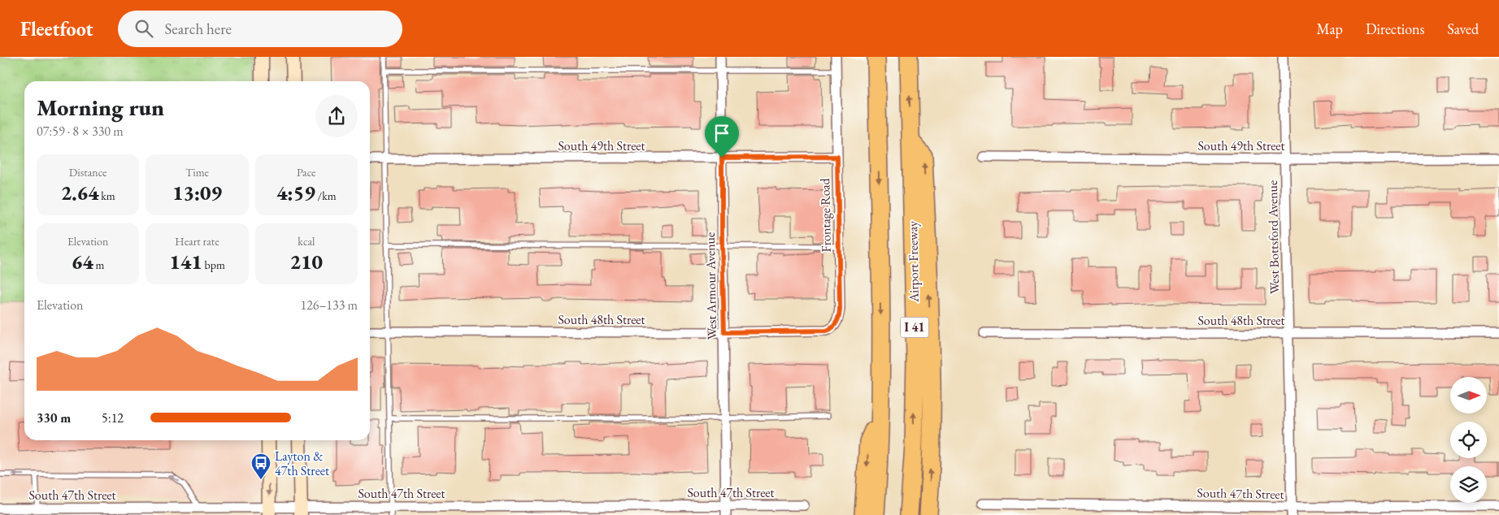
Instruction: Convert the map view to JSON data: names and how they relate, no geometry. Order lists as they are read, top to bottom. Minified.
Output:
{"streets":{"highway":["Airport Freeway","I 41"],"street":["South 49th Street","Frontage Road","West Bottsford Avenue","West Armour Avenue","South 48th Street","South 47th Street"]},"crossings":[["South 49th Street","Frontage Road"],["South 49th Street","West Bottsford Avenue"],["South 49th Street","West Armour Avenue"],["Frontage Road","South 48th Street"],["West Bottsford Avenue","South 48th Street"],["West Bottsford Avenue","South 47th Street"],["West Armour Avenue","South 48th Street"],["West Armour Avenue","South 47th Street"]],"places":{"bus stop":["Layton & 47th Street"]},"north":"right","page":{"header":"Fleetfoot","search":"Search here","nav":["Map","Directions","Saved"],"heading":["Morning run","07:59 · 8 × 330 m"],"stats":[["Distance","2.64 km"],["Time","13:09"],["Pace","4:59 /km"],["Elevation","64 m"],["Heart rate","141 bpm"],["kcal","210"]],"chart":["Elevation","126–133 m"],"list":[{"name":"330 m","note":"5:12"}]}}
